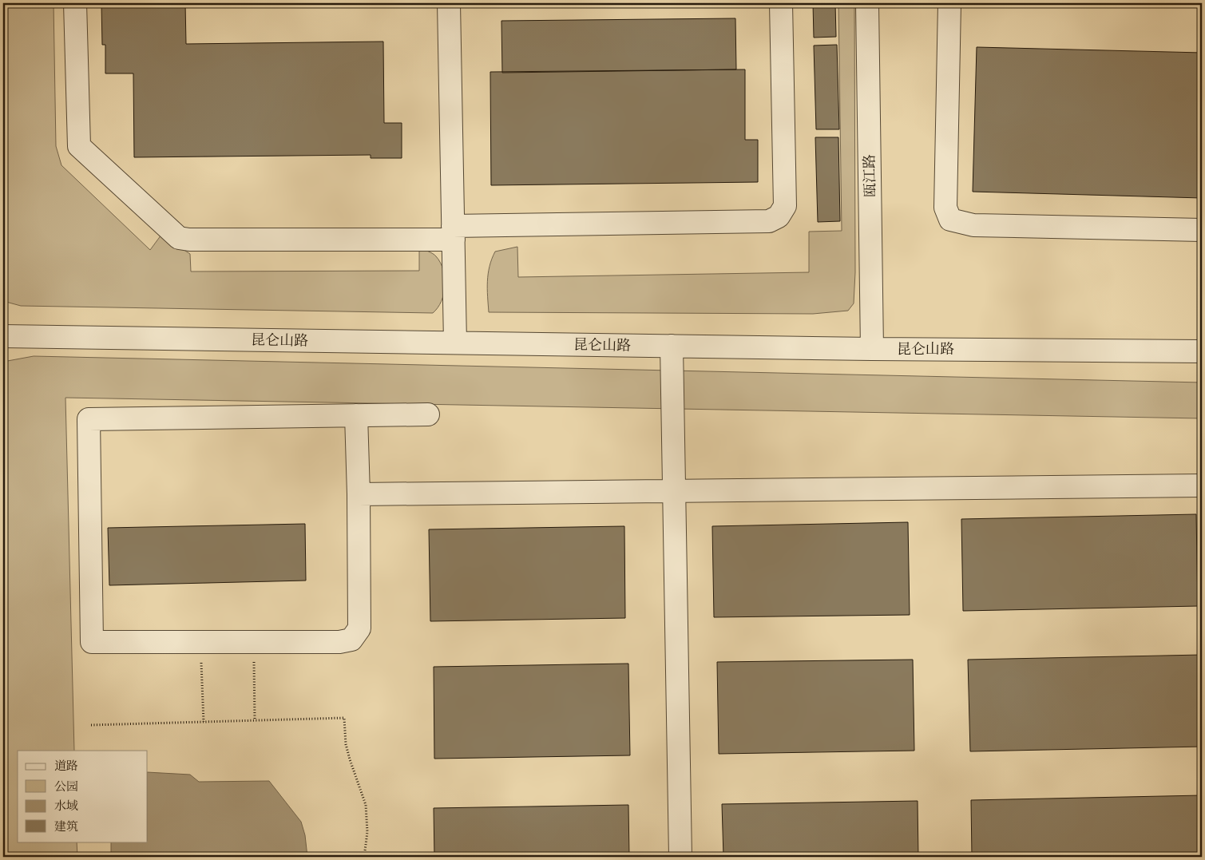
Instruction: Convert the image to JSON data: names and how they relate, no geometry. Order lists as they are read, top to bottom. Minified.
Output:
{"streets":{"street":["瓯江路","昆仑山路"]},"crossings":[["瓯江路","昆仑山路"]],"legend":["道路","公园","水域","建筑"]}
